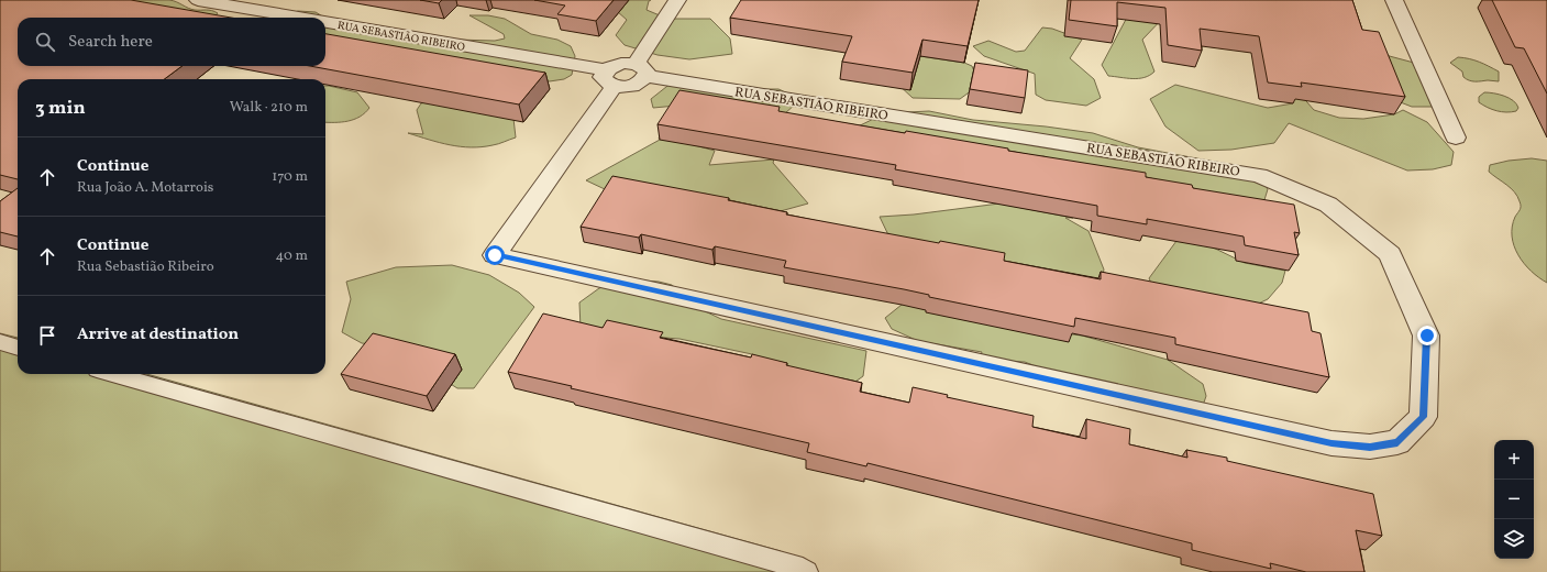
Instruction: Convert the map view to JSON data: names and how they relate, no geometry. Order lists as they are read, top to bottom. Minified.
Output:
{"streets":{"street":["RUA SEBASTIÃO RIBEIRO"]},"page":{"search":"Search here","heading":["3 min","Walk · 210 m"],"list":[["Continue","Rua João A. Motarrois","170 m"],["Continue","Rua Sebastião Ribeiro","40 m"],"Arrive at destination"],"map_buttons":["+","−"]}}
